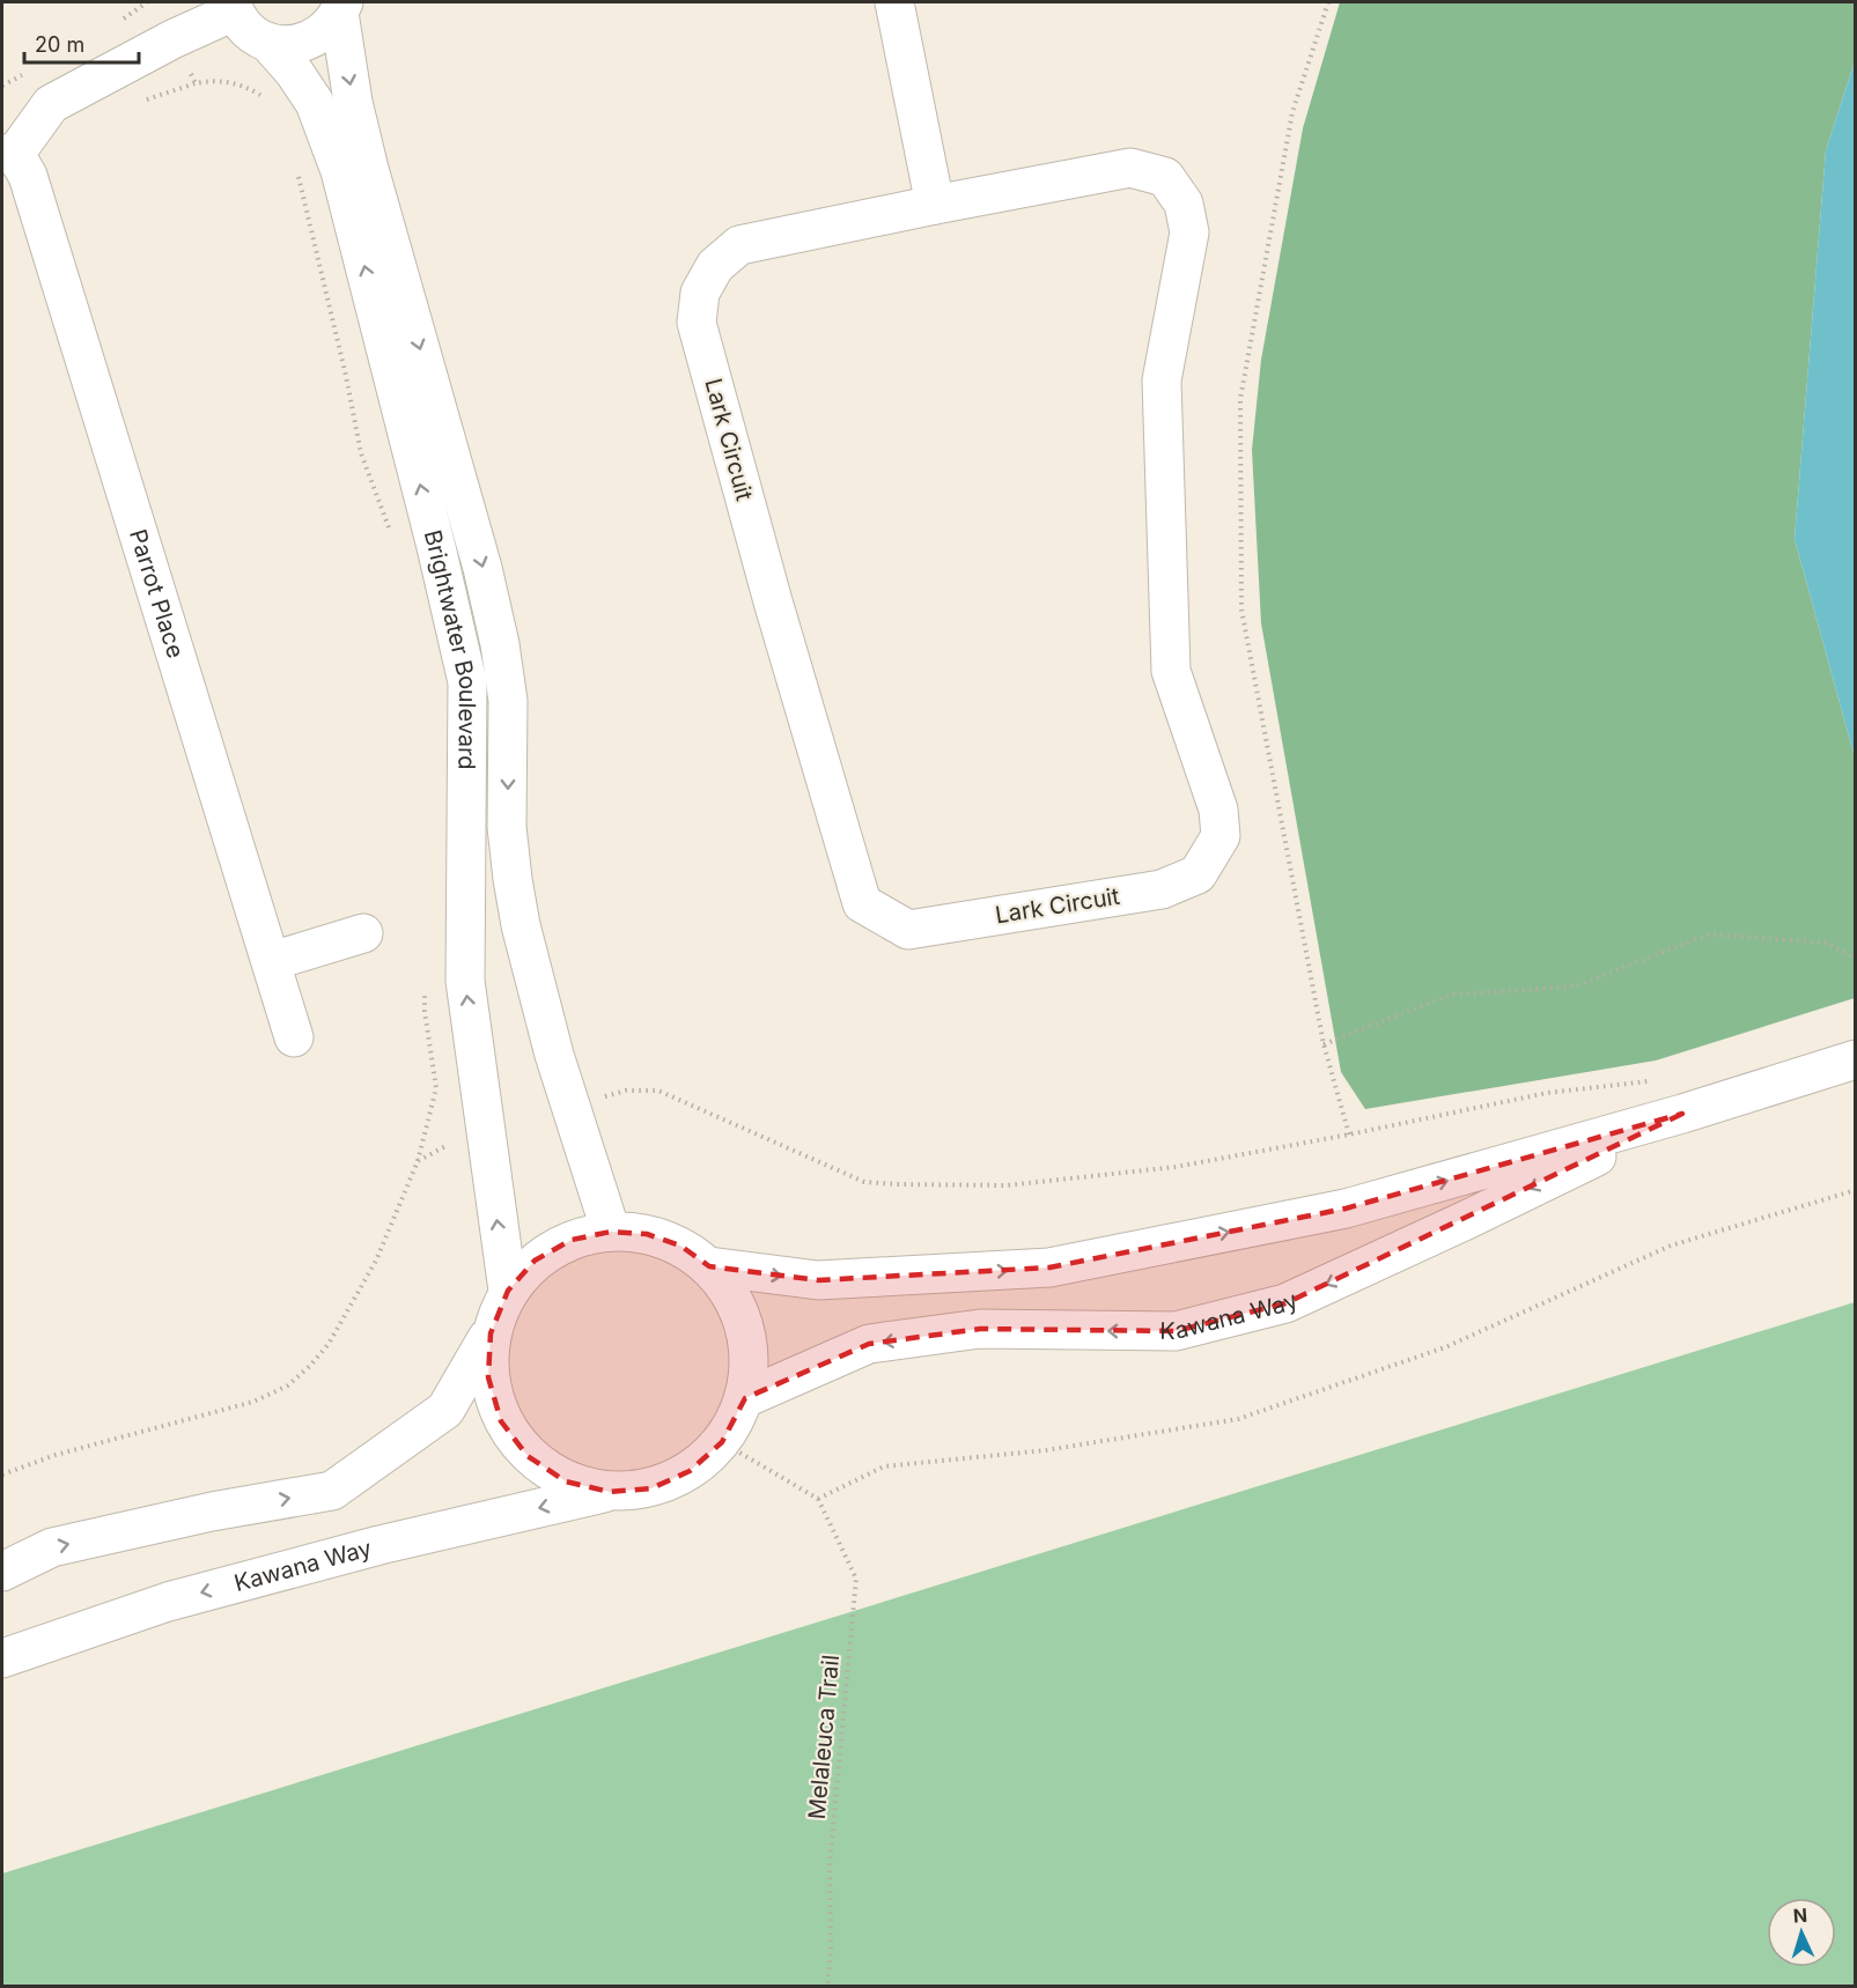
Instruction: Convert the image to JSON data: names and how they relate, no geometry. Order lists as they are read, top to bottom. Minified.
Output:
{"streets":{"street":["Lark Circuit","Parrot Place","Brightwater Boulevard","Kawana Way"],"path":["Melaleuca Trail"]},"scale_bar":"20 m","north":"top"}
